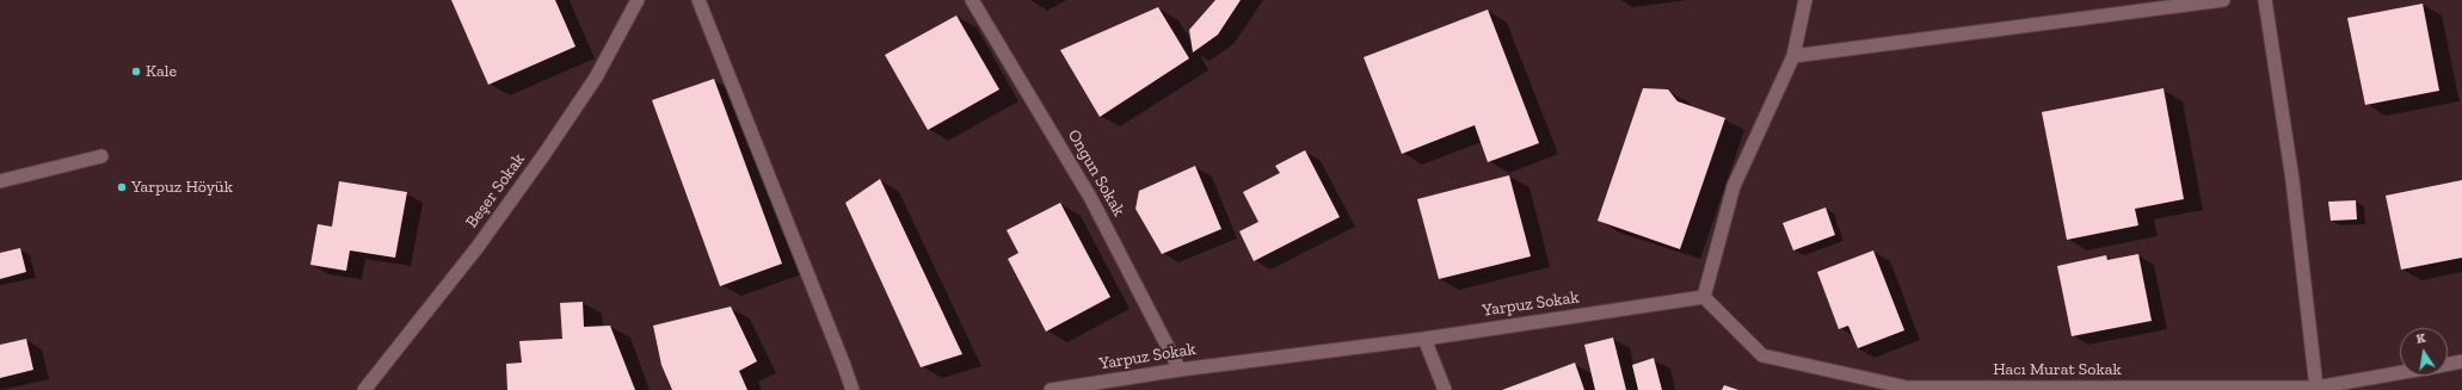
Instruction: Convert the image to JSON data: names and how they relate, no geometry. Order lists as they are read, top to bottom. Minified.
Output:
{"streets":{"street":["Ongun Sokak","Beşer Sokak","Yarpuz Sokak","Hacı Murat Sokak"]},"crossings":[["Ongun Sokak","Yarpuz Sokak"],["Yarpuz Sokak","Hacı Murat Sokak"]],"places":["Kale","Yarpuz Höyük"],"north":"top"}
